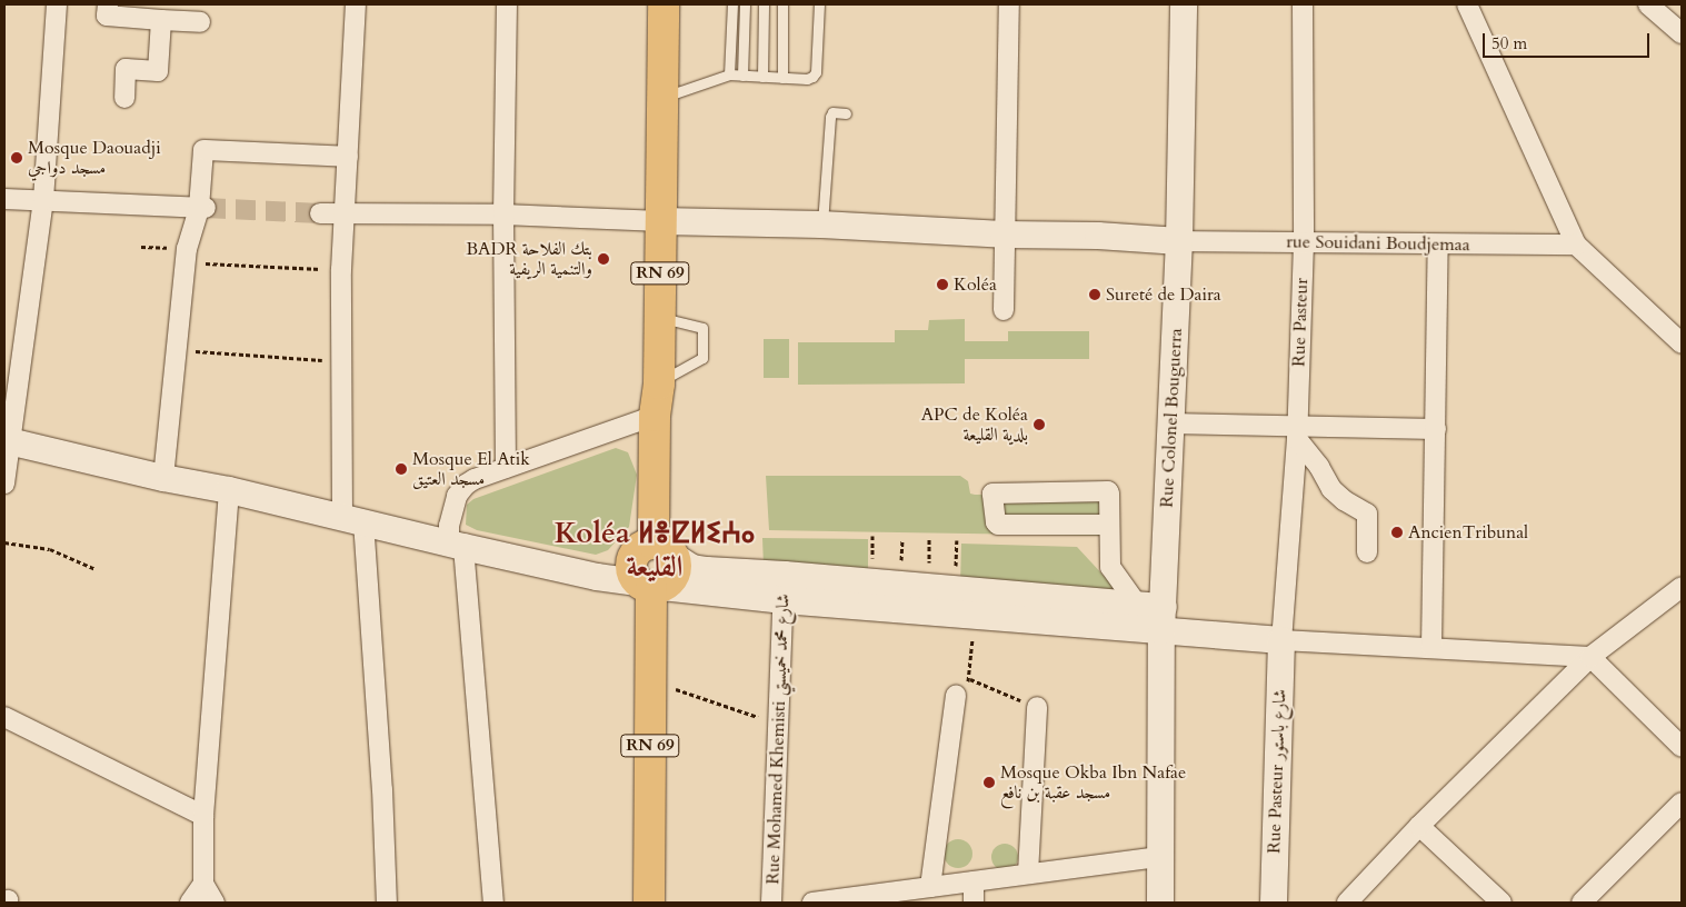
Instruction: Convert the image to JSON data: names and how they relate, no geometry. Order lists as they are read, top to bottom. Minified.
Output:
{"streets":{"main road":["RN 69","Rue Colonel Bouguerra","Rue Pasteur شارع باستور"],"street":["rue Souidani Boudjemaa","Rue Pasteur","Rue Mohamed Khemisti شارع محمد خميستي"]},"crossings":[["rue Souidani Boudjemaa","Rue Pasteur"],["rue Souidani Boudjemaa","Rue Colonel Bouguerra"],["Rue Pasteur","Rue Pasteur شارع باستور"]],"districts":["Koléa ⵍⴻⵇⵍⵉⵄⴰ القليعة"],"places":["Mosque Daouadji مسجد دواجي","BADR بتك الفلاحة والتنمية الريفية","Koléa","Sureté de Daira","APC de Koléa بلدية القليعة","Mosque El Atik مسجد العتيق","AncienTribunal","Mosque Okba Ibn Nafae مسجد عقبة بن نافع"],"scale_bar":"50 m"}
